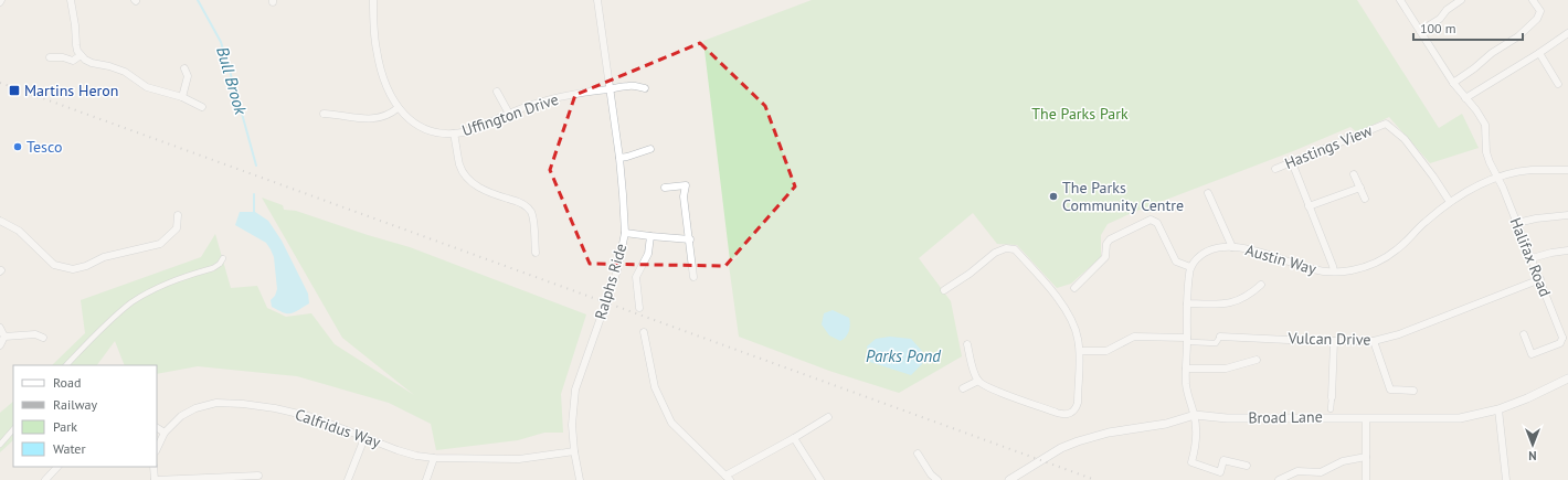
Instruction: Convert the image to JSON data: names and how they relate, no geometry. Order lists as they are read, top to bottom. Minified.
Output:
{"streets":{"street":["Uffington Drive","Hastings View","Halifax Road","Austin Way","Ralphs Ride","Vulcan Drive","Broad Lane","Calfridus Way"]},"crossings":[["Uffington Drive","Ralphs Ride"],["Hastings View","Austin Way"],["Halifax Road","Austin Way"],["Halifax Road","Vulcan Drive"],["Ralphs Ride","Calfridus Way"]],"water":["Bull Brook","Parks Pond"],"parks":["The Parks Park"],"places":{"transit":["Martins Heron"],"other":["Tesco","The Parks Community Centre"]},"legend":["Road","Railway","Park","Water"],"scale_bar":"100 m","north":"bottom"}
